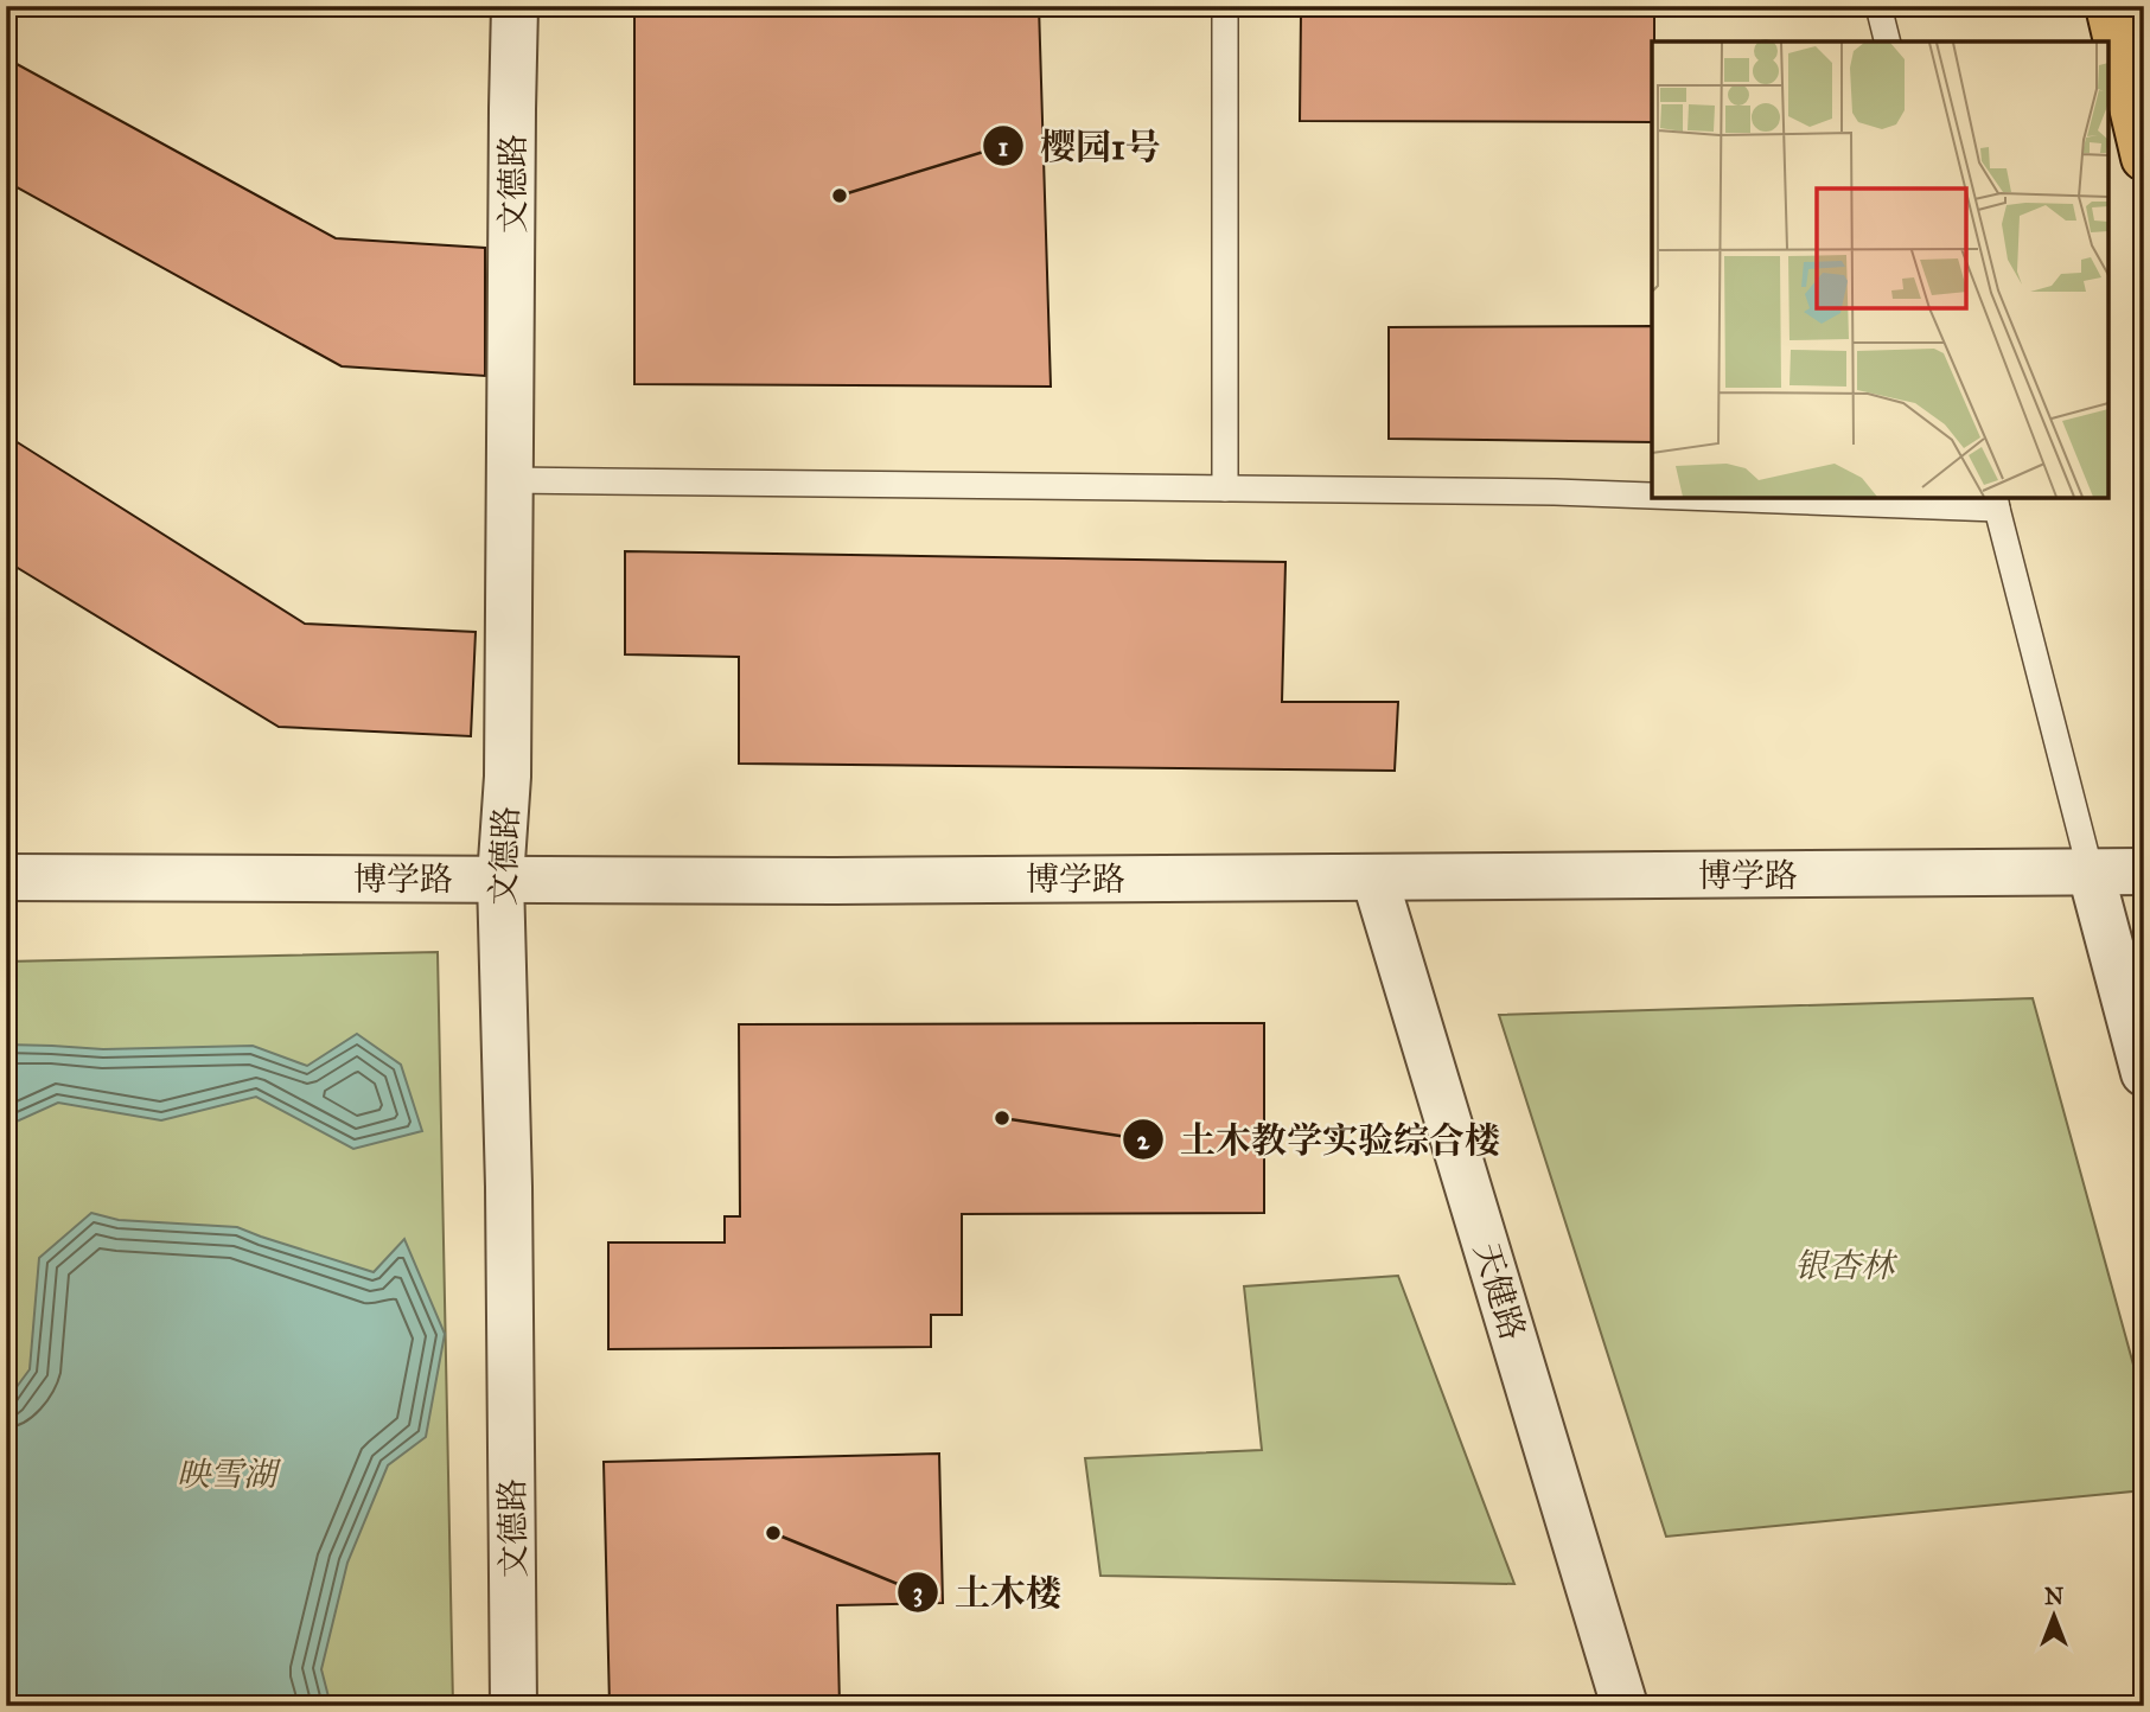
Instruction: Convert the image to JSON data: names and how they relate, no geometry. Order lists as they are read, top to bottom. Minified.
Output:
{"streets":{"street":["文德路","博学路","天健路"]},"crossings":[["文德路","博学路"],["博学路","天健路"]],"parks":["银杏林","映雪湖"],"places":["樱园1号","土木教学实验综合楼","土木楼"],"north":"top"}
